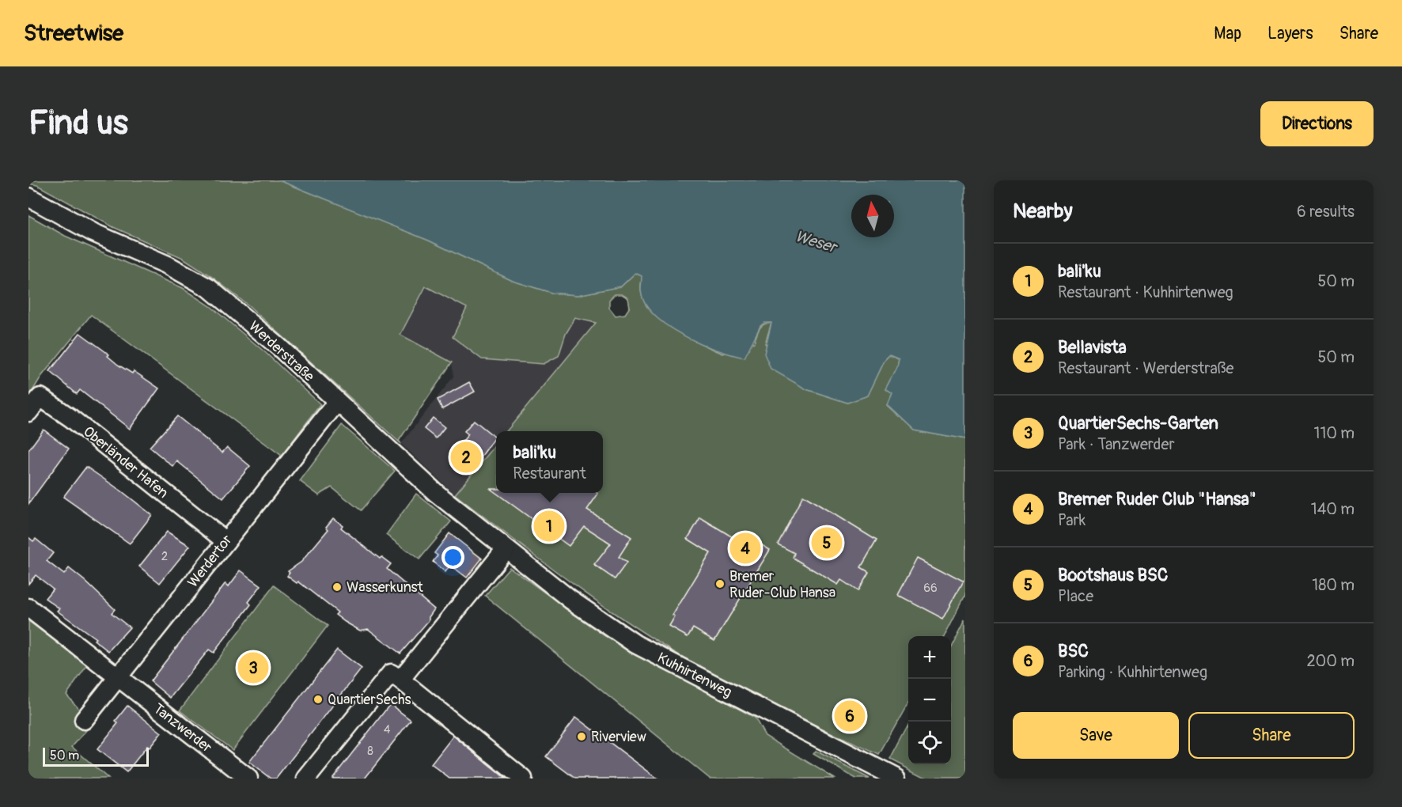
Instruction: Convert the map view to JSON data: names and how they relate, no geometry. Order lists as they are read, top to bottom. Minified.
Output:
{"streets":{"street":["Werderstraße","Oberländer Hafen","Werdertor","Kuhhirtenweg","Tanzwerder"]},"crossings":[["Werderstraße","Werdertor"],["Werderstraße","Kuhhirtenweg"],["Oberländer Hafen","Werdertor"],["Werdertor","Tanzwerder"]],"water":["Weser"],"places":["Bremer Ruder-Club Hansa","Wasserkunst","QuartierSechs","Riverview"],"house_numbers":["2","66","4","8"],"scale_bar":"50 m","north":"top","page":{"header":"Streetwise","nav":["Map","Layers","Share"],"buttons":["Directions",["Save","Share"]],"title":"Find us","heading":["Nearby","6 results"],"list":[{"mark":"1","name":"bali'ku","note":"Restaurant · Kuhhirtenweg","value":"50 m"},{"mark":"2","name":"Bellavista","note":"Restaurant · Werderstraße","value":"50 m"},{"mark":"3","name":"QuartierSechs-Garten","note":"Park · Tanzwerder","value":"110 m"},{"mark":"4","name":"Bremer Ruder Club \"Hansa\"","note":"Park","value":"140 m"},{"mark":"5","name":"Bootshaus BSC","note":"Place","value":"180 m"},{"mark":"6","name":"BSC","note":"Parking · Kuhhirtenweg","value":"200 m"}],"popup":["bali'ku","Restaurant"],"pins":["2","1","5","4","3","6"],"map_buttons":["+","−"],"scale":"50 m"}}
